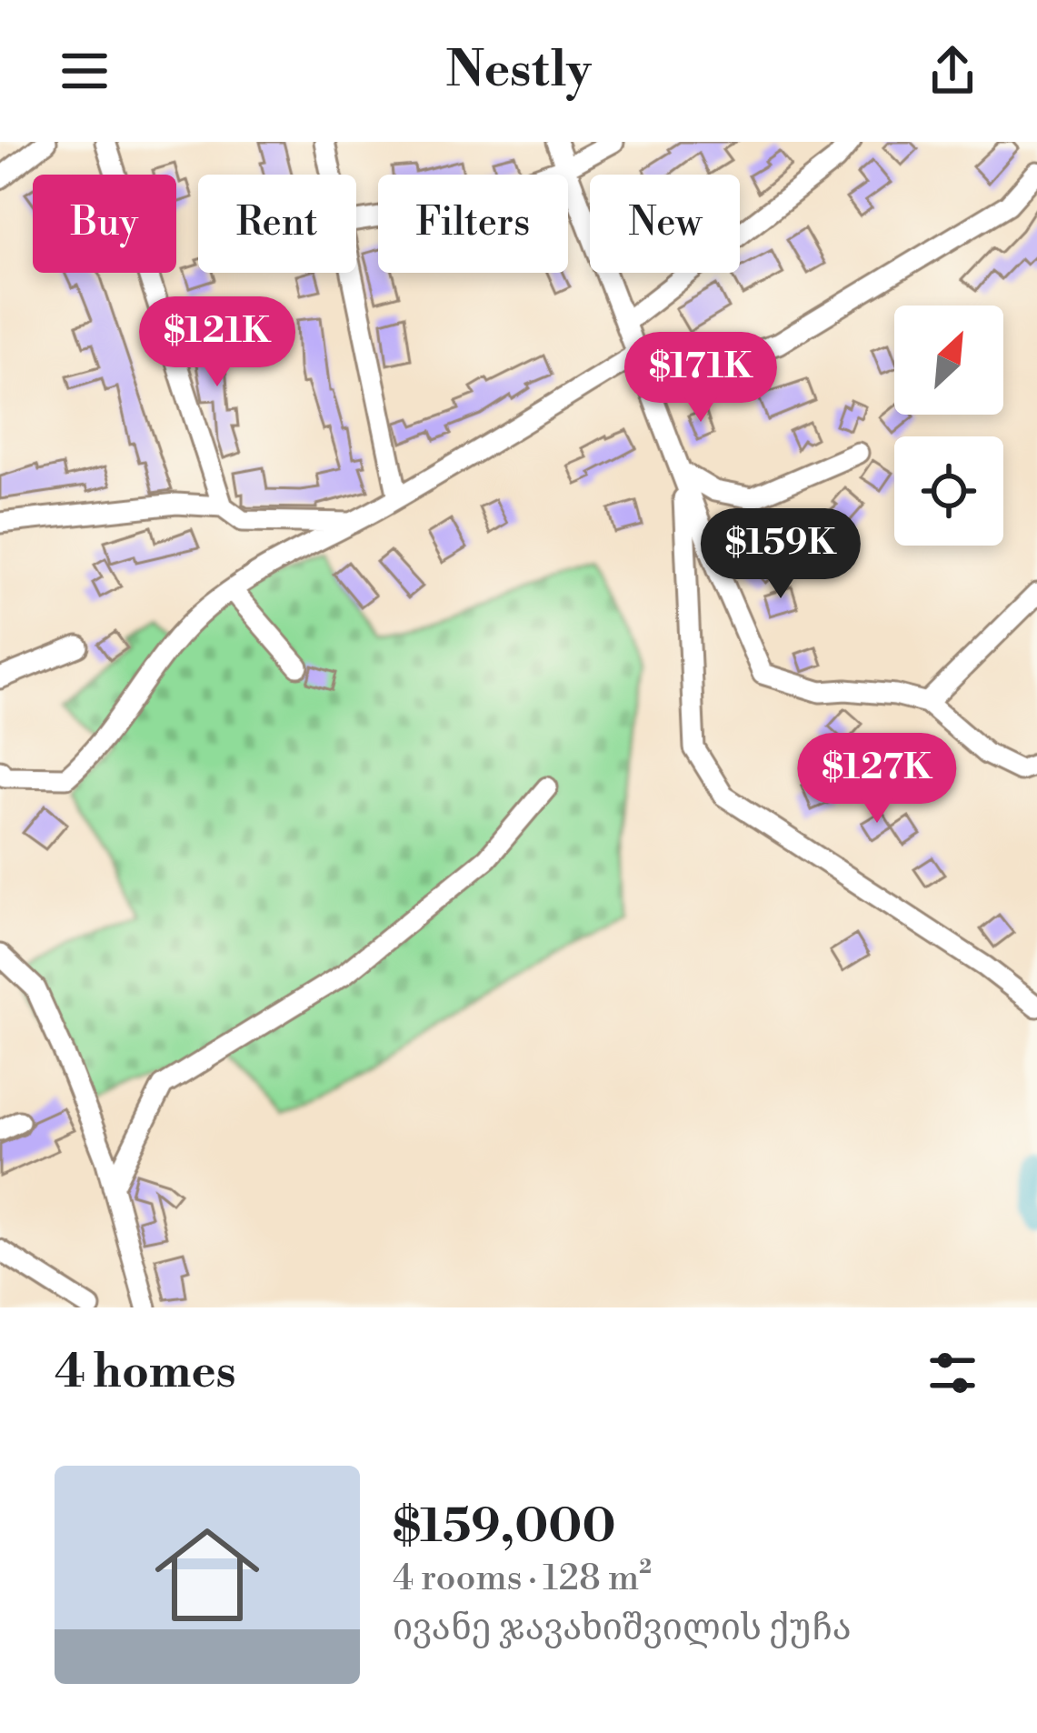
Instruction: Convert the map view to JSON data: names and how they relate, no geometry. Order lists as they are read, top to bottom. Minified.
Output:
{"north":"top right","page":{"header":"Nestly","chip":["Buy","Rent","Filters","New"],"price":["$121K","$171K","$159K","$127K"],"heading":"4 homes","list":[{"name":"$159,000","note":"4 rooms · 128 m² · ივანე ჯავახიშვილის ქუჩა"}]}}
